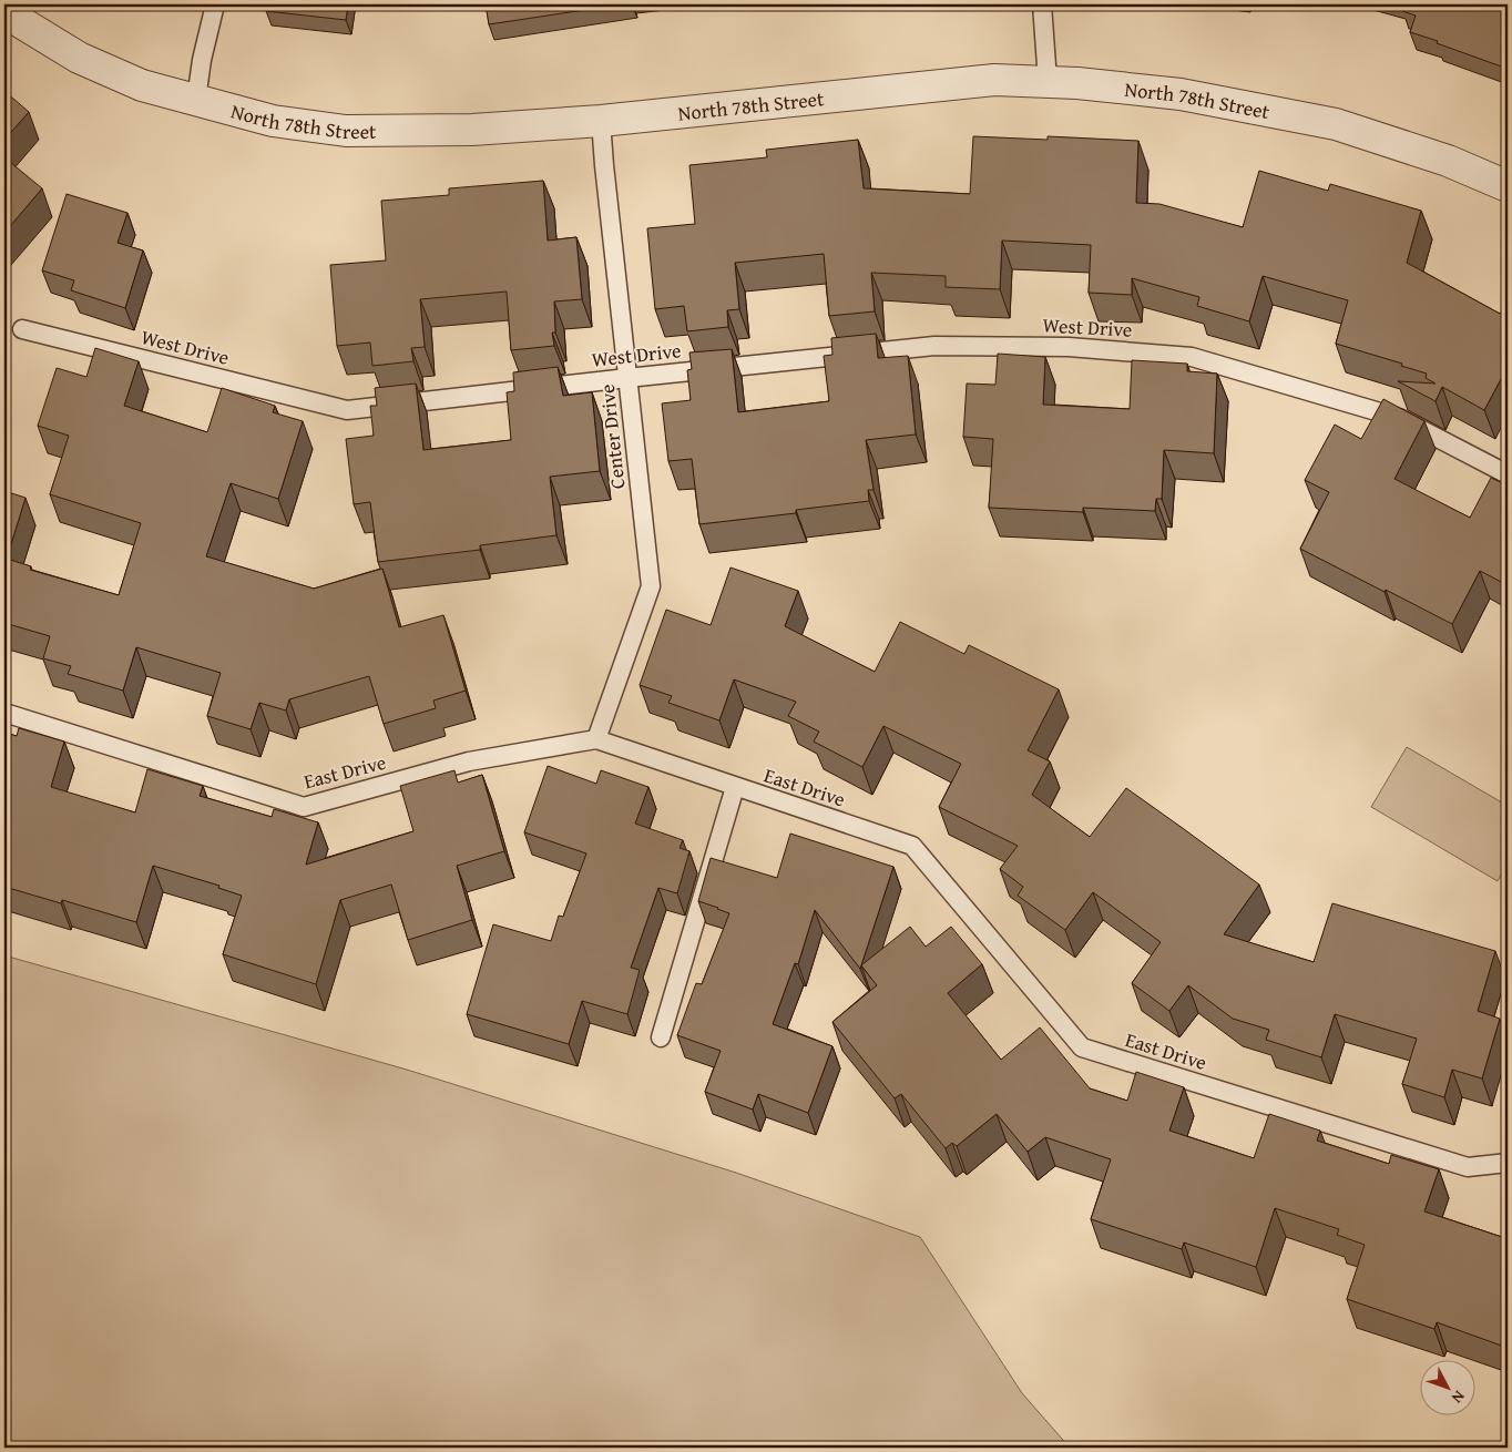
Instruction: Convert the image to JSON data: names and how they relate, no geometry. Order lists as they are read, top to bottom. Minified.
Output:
{"streets":{"street":["North 78th Street"],"lane":["West Drive","Center Drive","East Drive"]},"crossings":[["North 78th Street","Center Drive"],["West Drive","Center Drive"],["Center Drive","East Drive"]],"north":"bottom right"}
